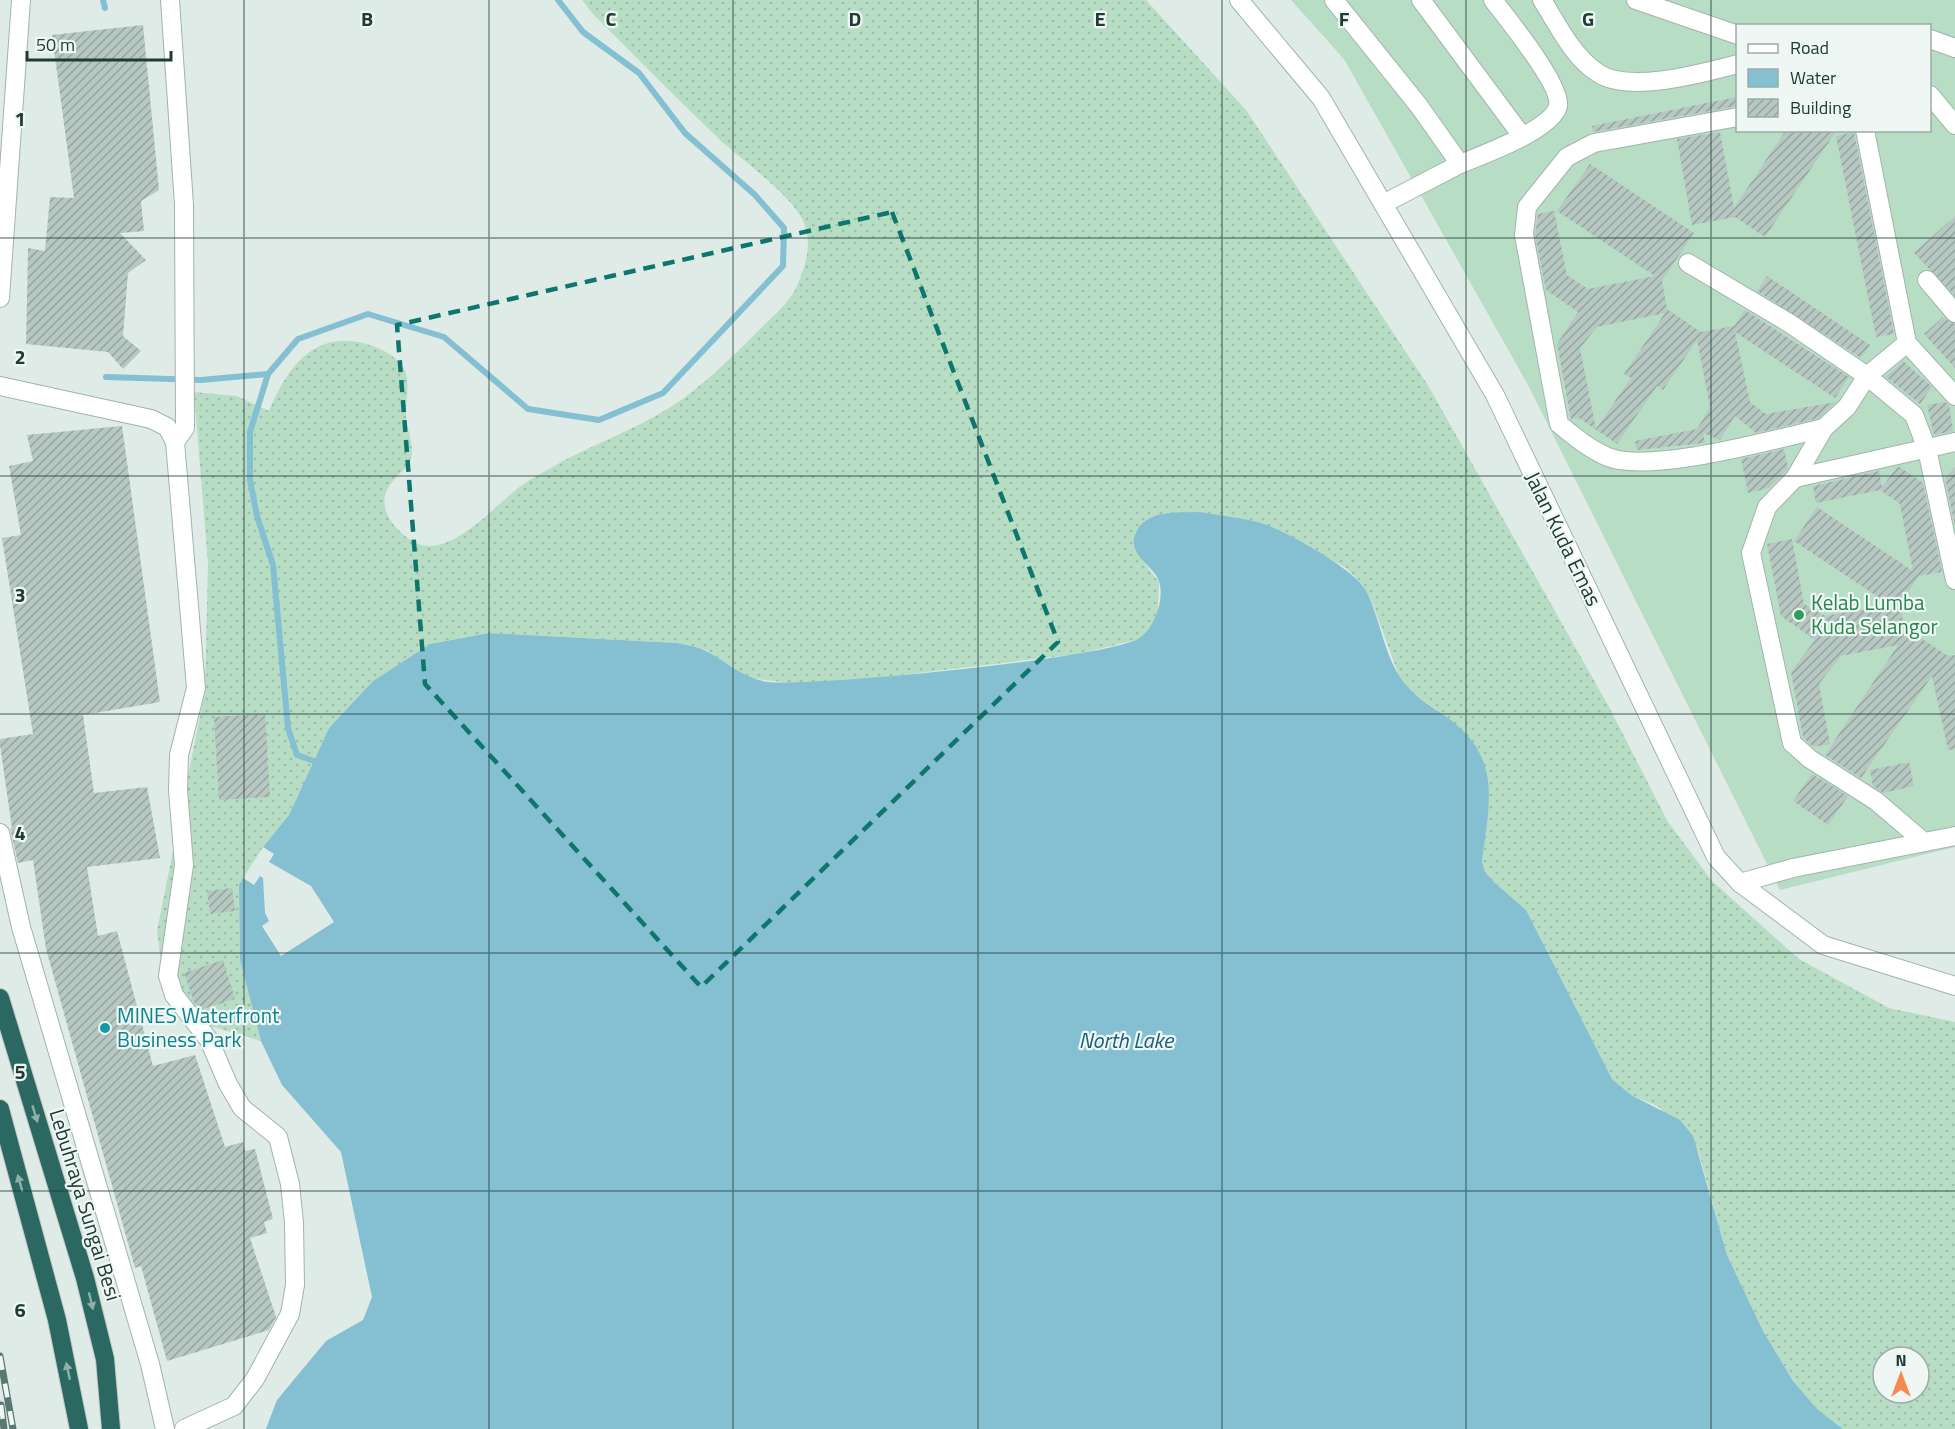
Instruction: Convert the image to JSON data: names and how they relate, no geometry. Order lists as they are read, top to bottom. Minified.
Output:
{"streets":{"highway":["Lebuhraya Sungai Besi"],"street":["Jalan Kuda Emas"]},"water":["North Lake"],"places":["Kelab Lumba Kuda Selangor","MINES Waterfront Business Park"],"legend":["Road","Water","Building"],"scale_bar":"50 m","north":"top","grid":{"columns":["B","C","D","E","F","G"],"rows":["1","2","3","4","5","6"]}}
